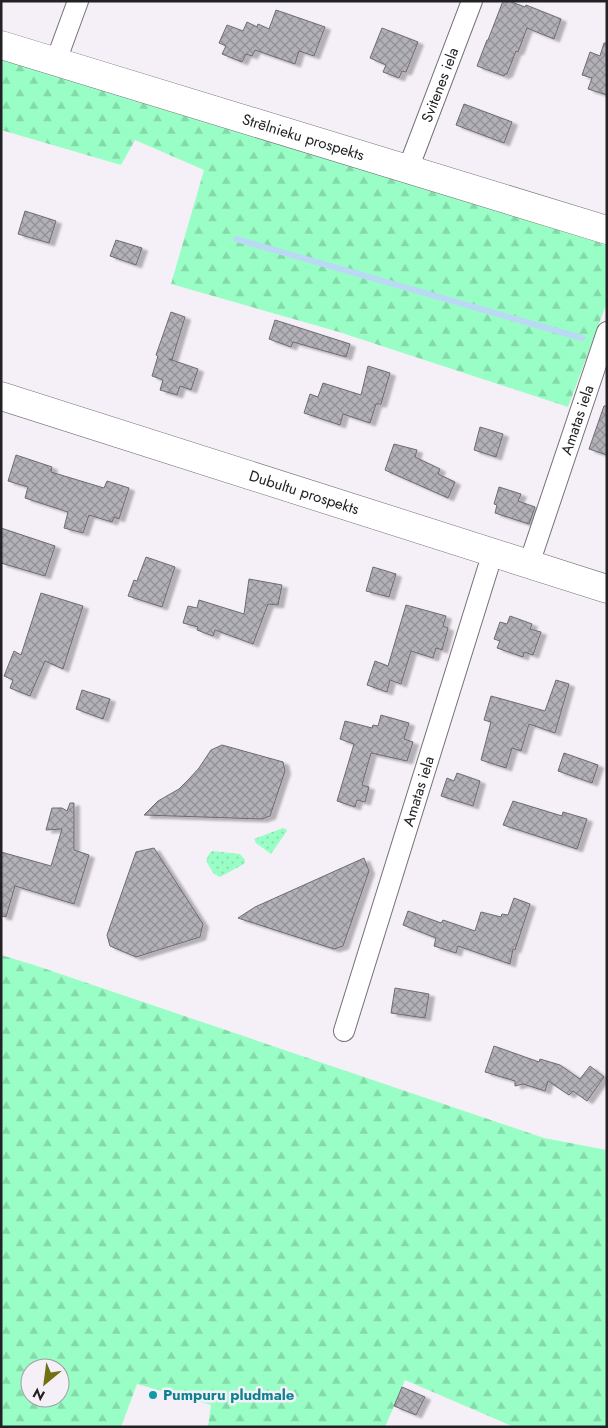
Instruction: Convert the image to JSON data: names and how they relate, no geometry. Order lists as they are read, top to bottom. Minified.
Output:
{"streets":{"main road":["Strēlnieku prospekts","Dubultu prospekts"],"street":["Svitenes iela","Amatas iela"]},"crossings":[["Svitenes iela","Strēlnieku prospekts"],["Amatas iela","Dubultu prospekts"]],"places":["Pumpuru pludmale"],"north":"bottom left"}
